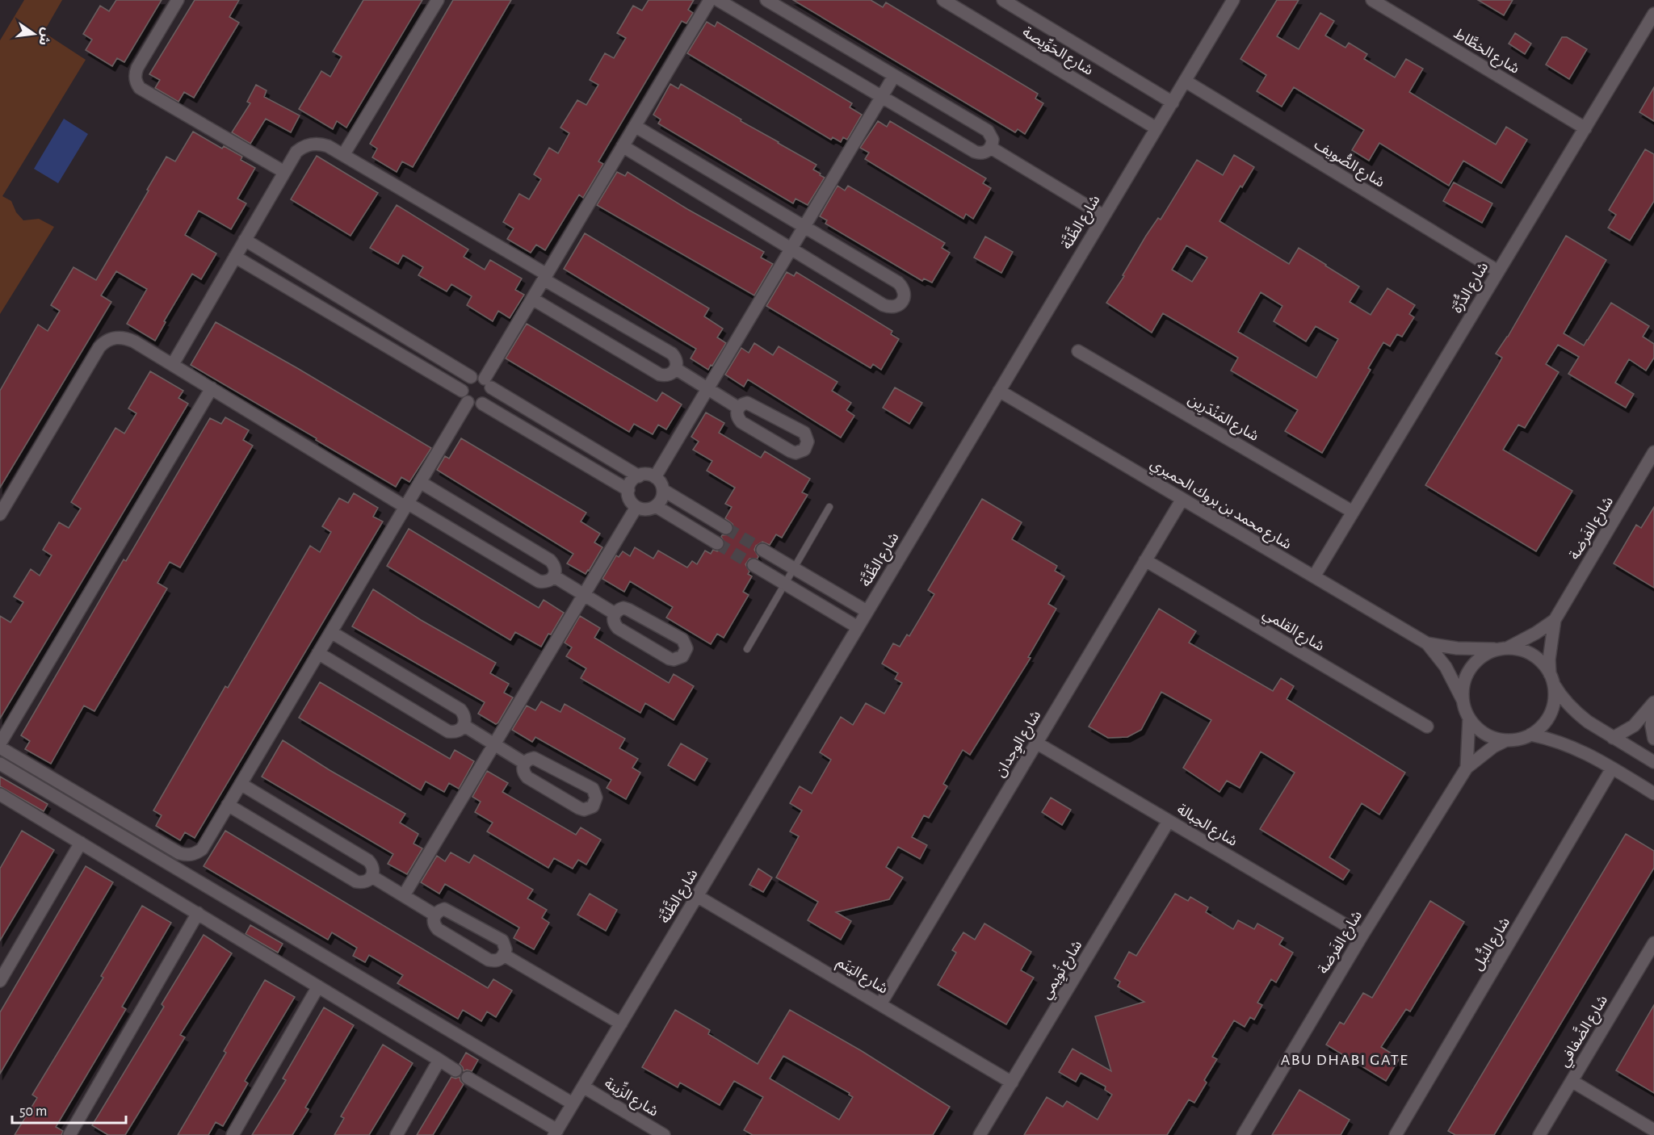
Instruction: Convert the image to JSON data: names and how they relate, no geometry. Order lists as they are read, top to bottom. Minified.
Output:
{"streets":{"street":["شارع الحَوِّيصة","شارع الخطَّاط","شارع الصُّويف","شارع الظَّنَّة","شارع الدُّرَّة","شارع المَنْدَرِين","شارع محمد بن بروك الحميري","شارع الفَرضة","شارع القلمي","شارع الوِجدان","شارع الحِبالة","شارع النُّبل","شارع تُوِيمي","شارع اليَنَم","شارع الضَّفافي","شارع الزِّينة"]},"crossings":[["شارع الحَوِّيصة","شارع الظَّنَّة"],["شارع الخطَّاط","شارع الدُّرَّة"],["شارع الصُّويف","شارع الظَّنَّة"],["شارع الصُّويف","شارع الدُّرَّة"],["شارع الظَّنَّة","شارع محمد بن بروك الحميري"],["شارع الظَّنَّة","شارع اليَنَم"],["شارع الظَّنَّة","شارع الزِّينة"],["شارع الدُّرَّة","شارع المَنْدَرِين"],["شارع الدُّرَّة","شارع محمد بن بروك الحميري"],["شارع محمد بن بروك الحميري","شارع الفَرضة"],["شارع محمد بن بروك الحميري","شارع الوِجدان"],["شارع الفَرضة","شارع الحِبالة"],["شارع القلمي","شارع الوِجدان"],["شارع الوِجدان","شارع الحِبالة"],["شارع الوِجدان","شارع اليَنَم"],["شارع الحِبالة","شارع تُوِيمي"],["شارع تُوِيمي","شارع اليَنَم"]],"districts":["ABU DHABI GATE"],"scale_bar":"50 m","north":"right"}
